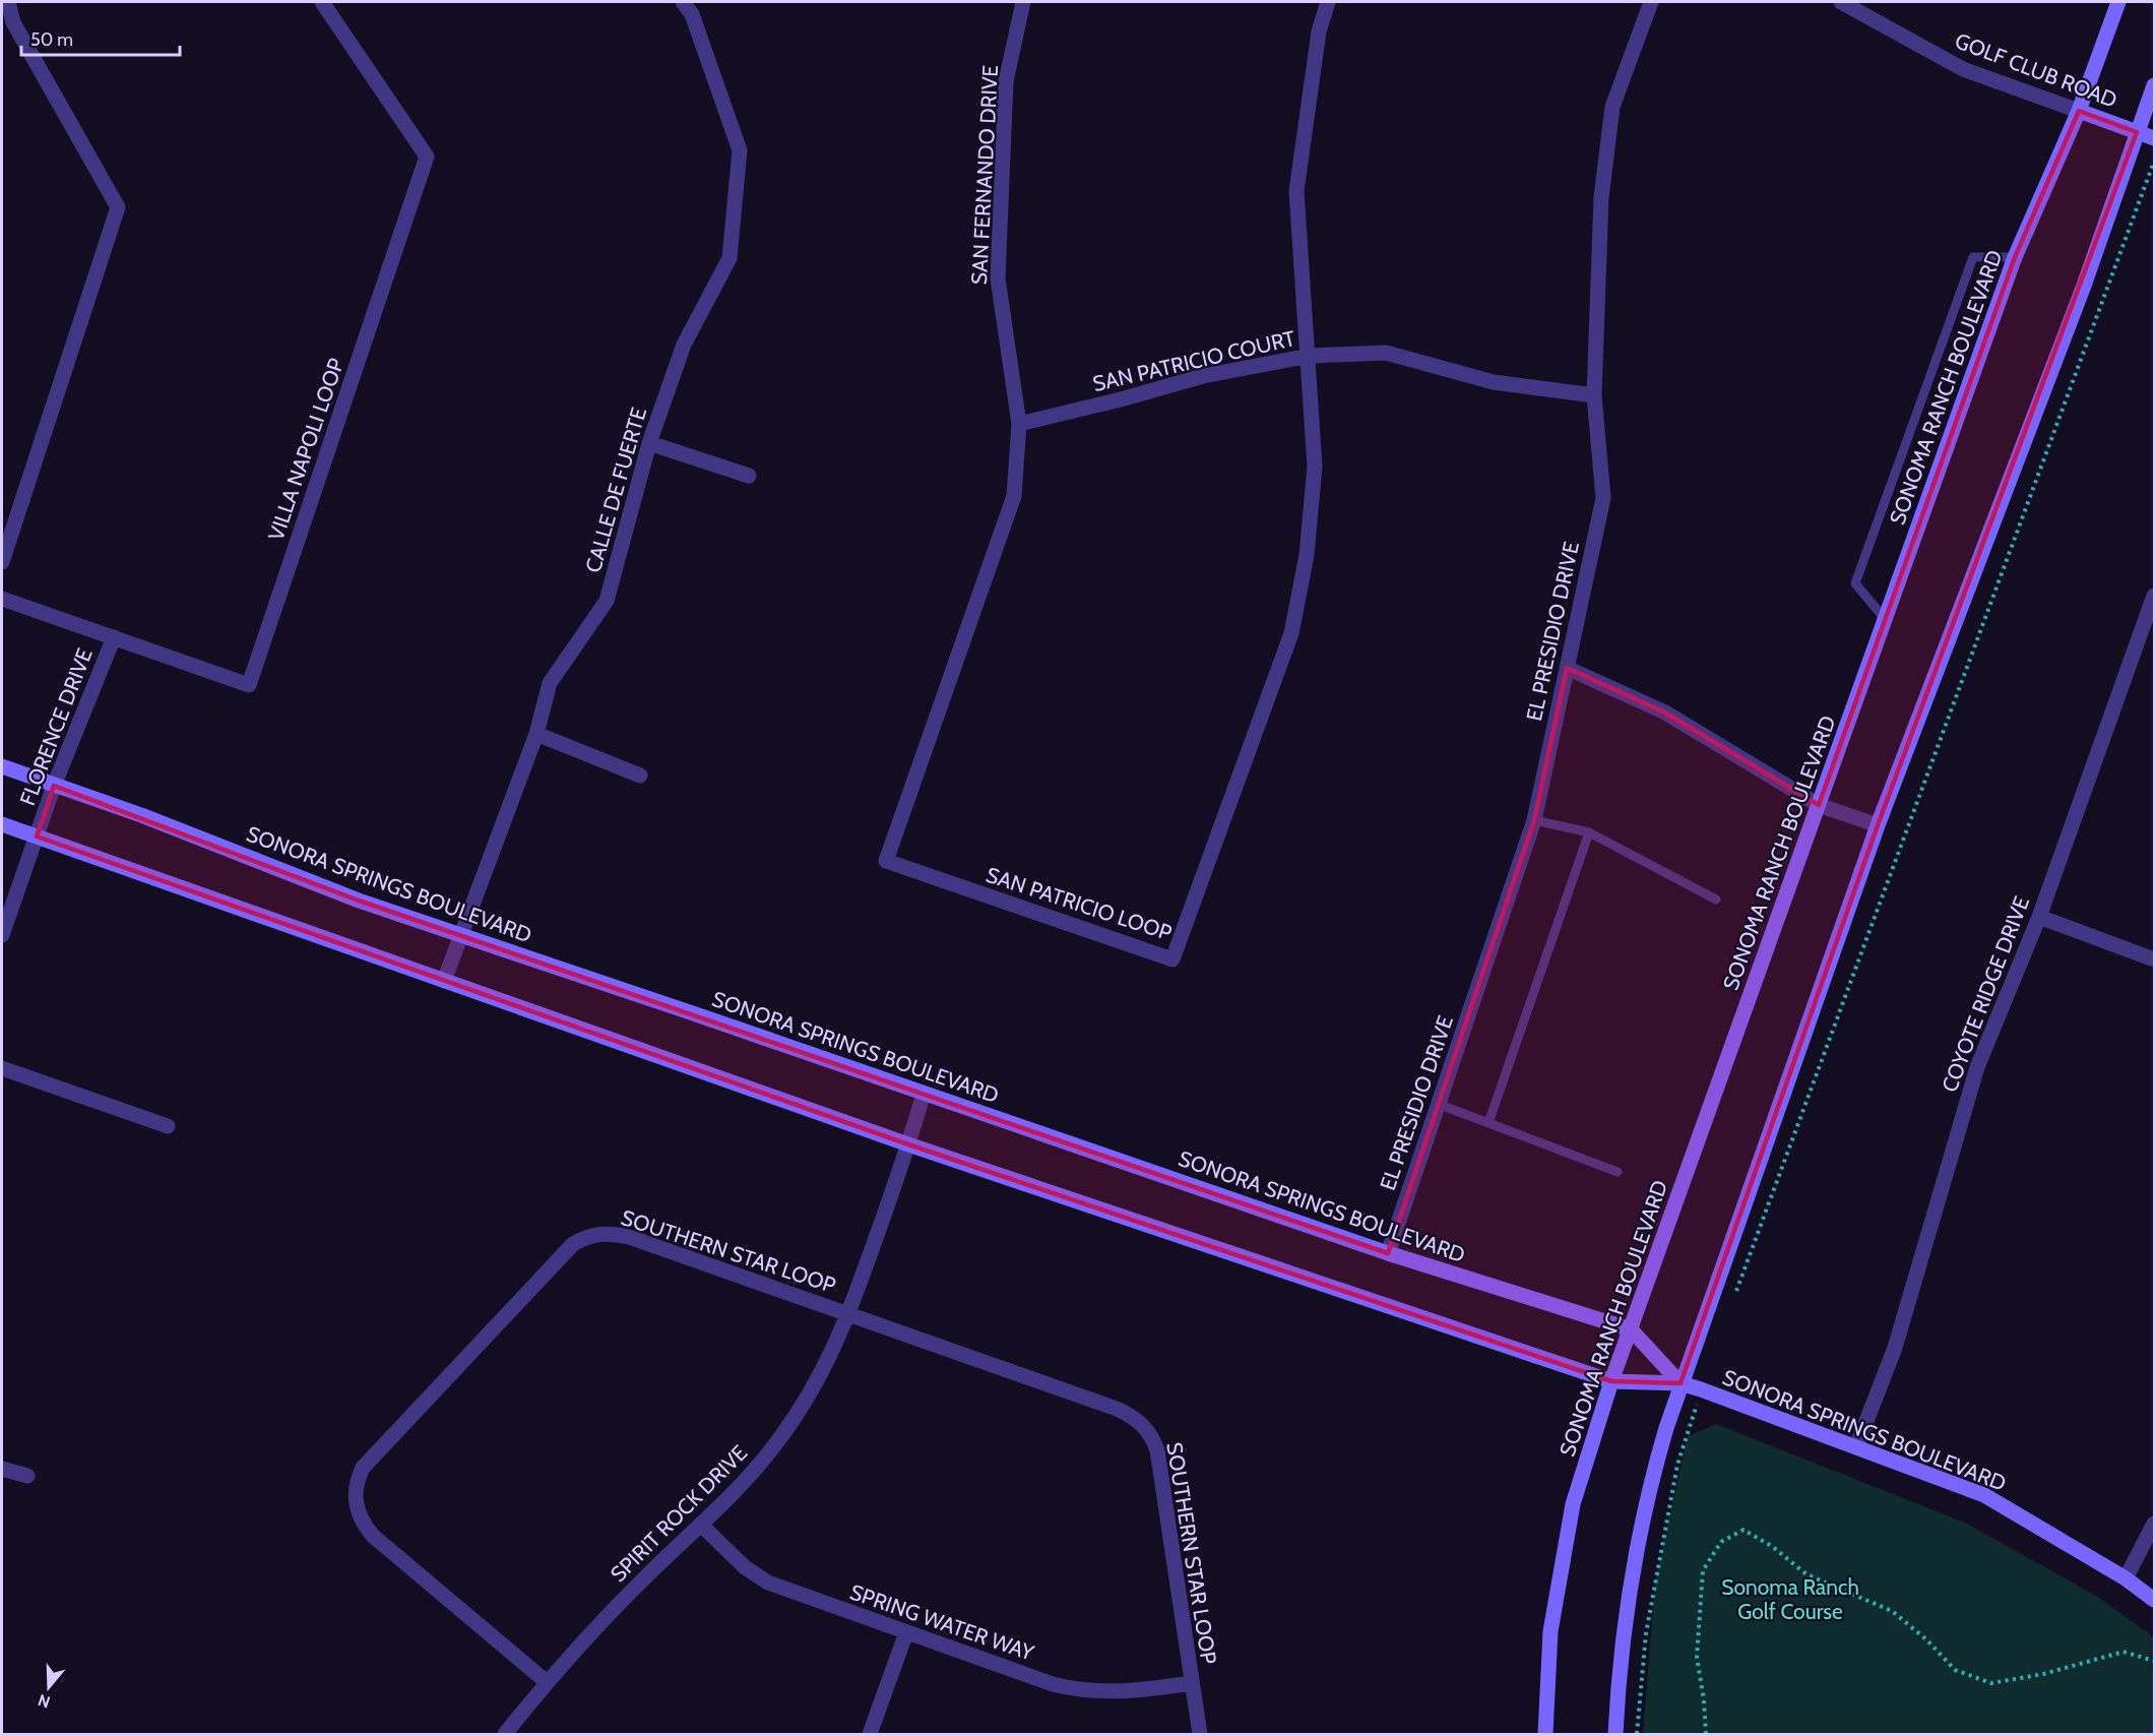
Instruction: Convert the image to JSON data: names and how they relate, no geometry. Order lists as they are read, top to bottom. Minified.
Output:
{"streets":{"street":["GOLF CLUB ROAD","SAN FERNANDO DRIVE","SAN PATRICIO COURT","SONOMA RANCH BOULEVARD","VILLA NAPOLI LOOP","CALLE DE FUERTE","EL PRESIDIO DRIVE","FLORENCE DRIVE","SONORA SPRINGS BOULEVARD","SAN PATRICIO LOOP","COYOTE RIDGE DRIVE","SOUTHERN STAR LOOP","SPIRIT ROCK DRIVE","SPRING WATER WAY"]},"crossings":[["GOLF CLUB ROAD","SONOMA RANCH BOULEVARD"],["SAN FERNANDO DRIVE","SAN PATRICIO COURT"],["SAN FERNANDO DRIVE","SAN PATRICIO LOOP"],["SAN PATRICIO COURT","EL PRESIDIO DRIVE"],["SAN PATRICIO COURT","SAN PATRICIO LOOP"],["SONOMA RANCH BOULEVARD","SONORA SPRINGS BOULEVARD"],["VILLA NAPOLI LOOP","FLORENCE DRIVE"],["CALLE DE FUERTE","SONORA SPRINGS BOULEVARD"],["EL PRESIDIO DRIVE","SONORA SPRINGS BOULEVARD"],["FLORENCE DRIVE","SONORA SPRINGS BOULEVARD"],["SONORA SPRINGS BOULEVARD","COYOTE RIDGE DRIVE"],["SONORA SPRINGS BOULEVARD","SPIRIT ROCK DRIVE"],["SOUTHERN STAR LOOP","SPIRIT ROCK DRIVE"],["SOUTHERN STAR LOOP","SPRING WATER WAY"],["SPIRIT ROCK DRIVE","SPRING WATER WAY"]],"parks":["Sonoma Ranch Golf Course"],"scale_bar":"50 m","north":"bottom"}
